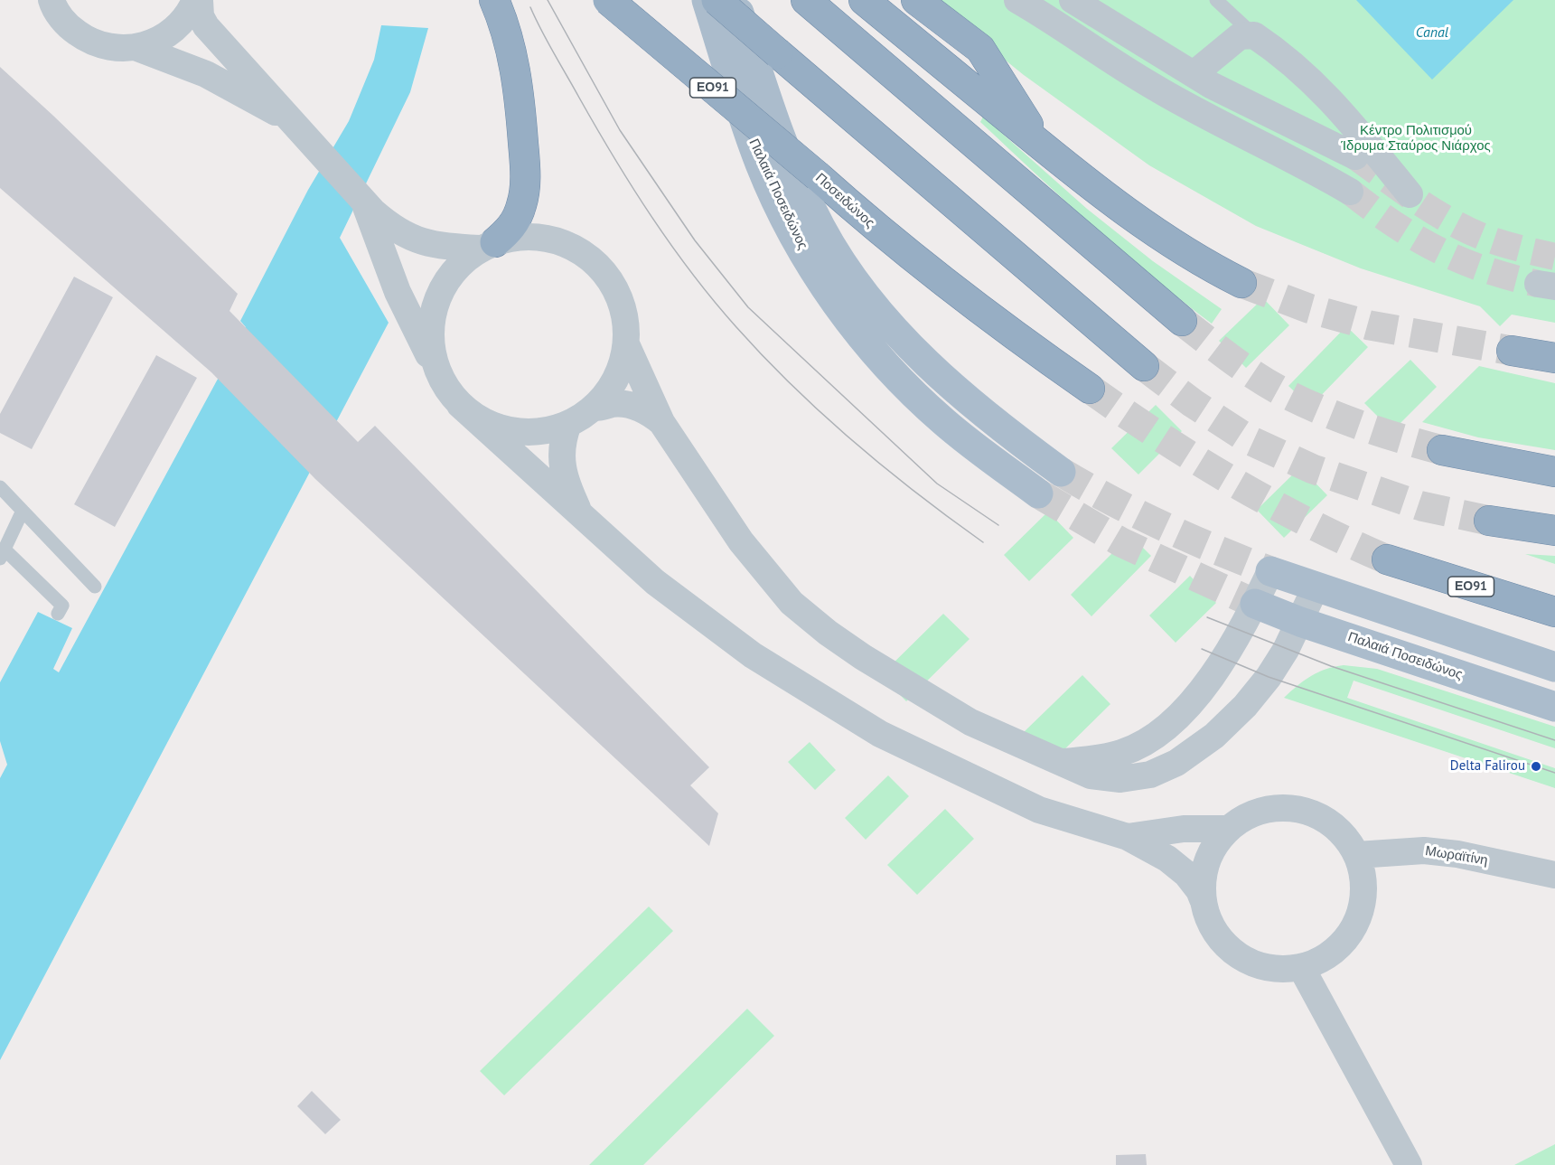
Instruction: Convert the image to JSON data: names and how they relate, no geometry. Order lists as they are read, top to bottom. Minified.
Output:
{"streets":{"highway":["ΕΟ91","Ποσειδώνος"],"main road":["Παλαιά Ποσειδώνος"],"street":["Μωραϊτίνη"]},"water":["Canal"],"parks":["Κέντρο Πολιτισμού Ίδρυμα Σταύρος Νιάρχος"],"places":["Delta Falirou"]}
